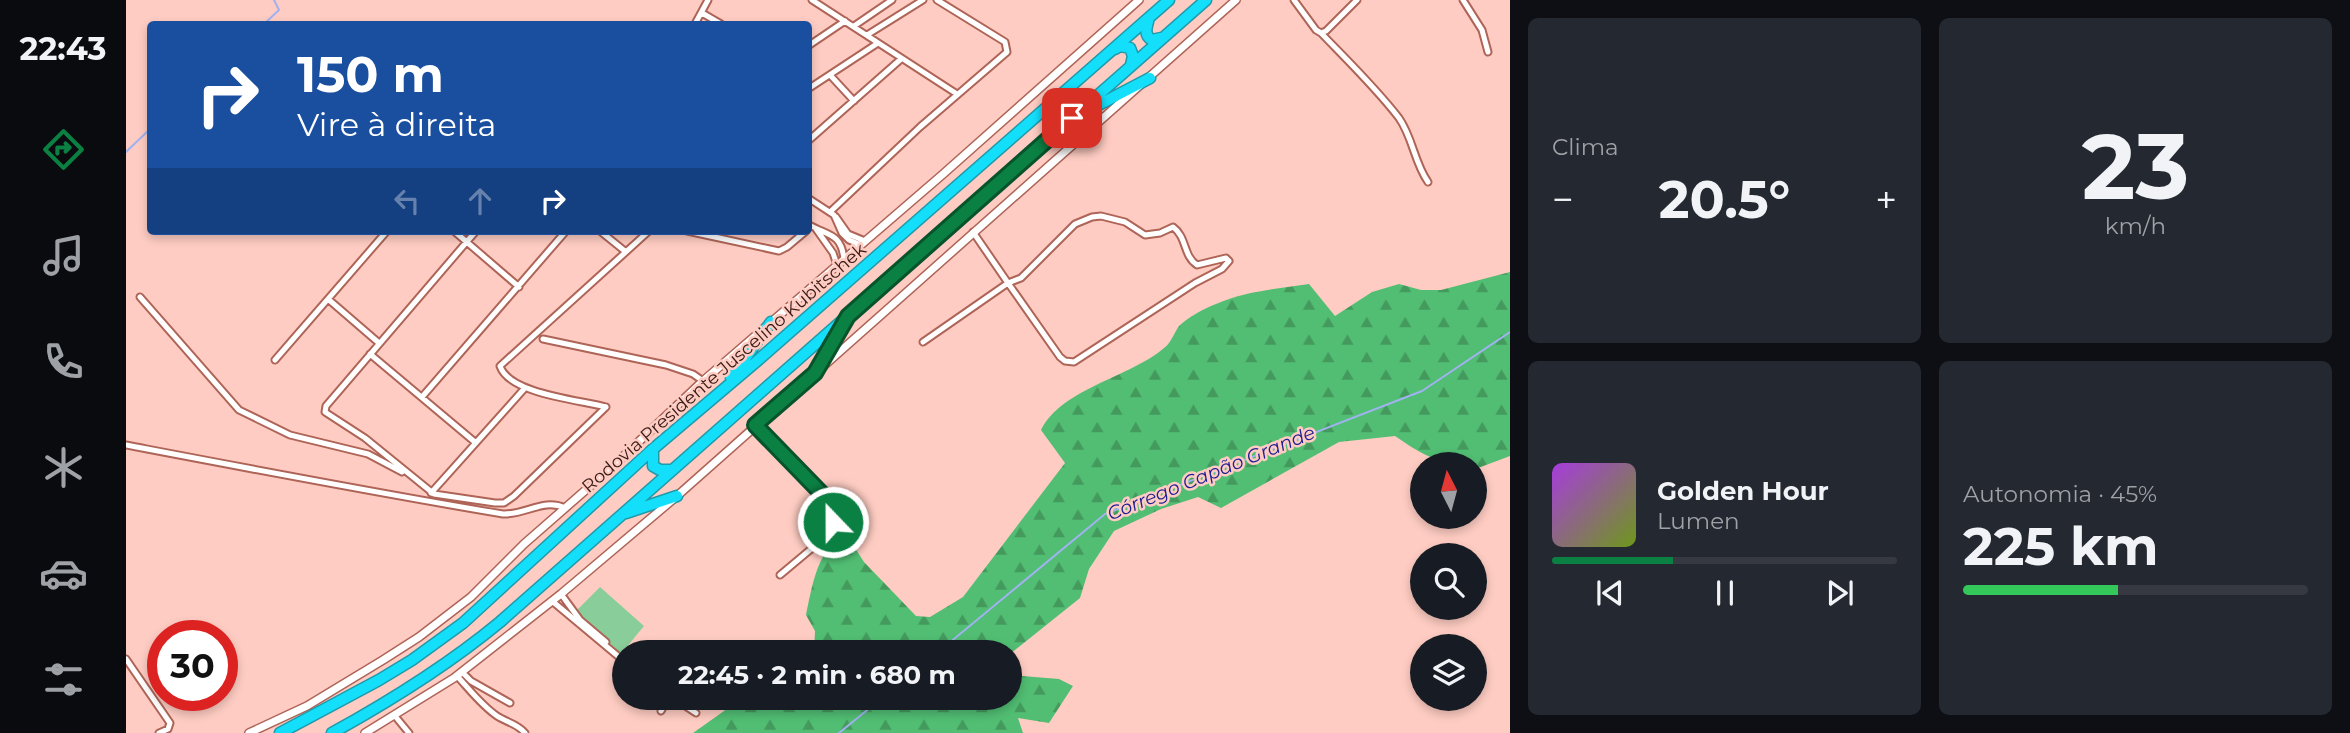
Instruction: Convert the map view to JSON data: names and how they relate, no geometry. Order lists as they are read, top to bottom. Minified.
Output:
{"streets":{"highway":["Rodovia Presidente Juscelino Kubitschek"]},"water":["Córrego Capão Grande"],"north":"top","page":{"tabs":"22:43","tile":["Clima",["23","km/h"],["Autonomia · 45%","225 km"]],"turn":["150 m","Vire à direita"],"heat":["−","20.5°","+"],"song":["Golden Hour","Lumen"],"limit":"30","trip":"22:45 · 2 min · 680 m"}}
